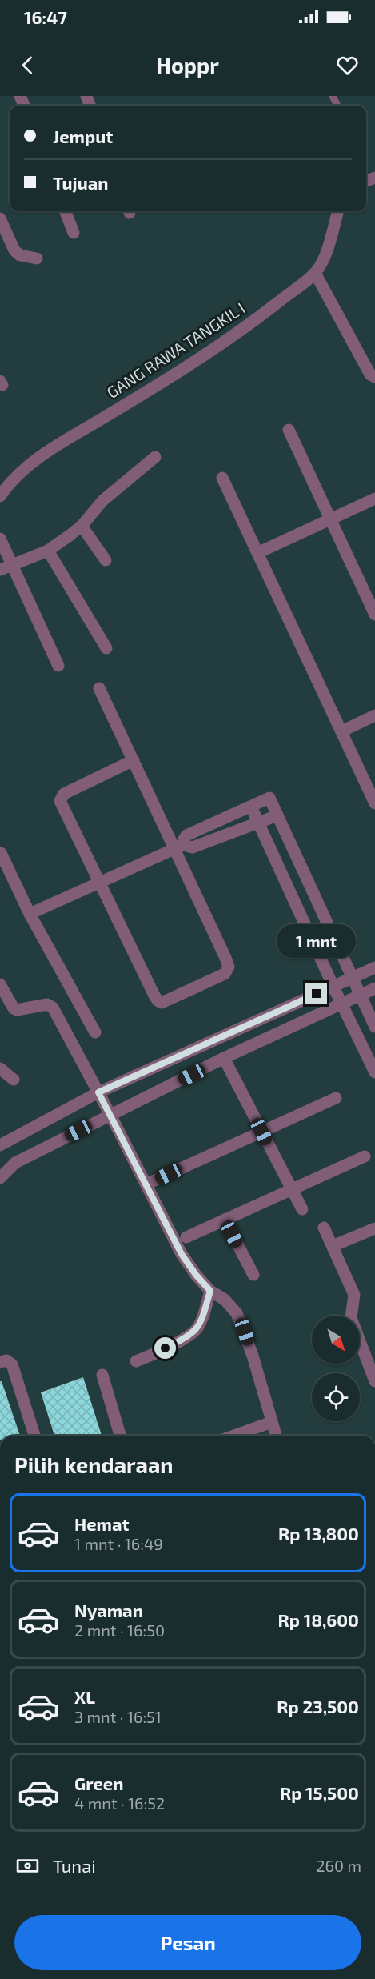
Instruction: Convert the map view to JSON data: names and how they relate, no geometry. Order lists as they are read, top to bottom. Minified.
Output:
{"streets":{"street":["GANG RAWA TANGKIL I"]},"north":"bottom right","page":{"status":"16:47","header":"Hoppr","banner":["Jemput","Tujuan"],"bubble":"1 mnt","heading":"Pilih kendaraan","list":[{"name":"Hemat","note":"1 mnt · 16:49","value":"Rp 13,800"},{"name":"Nyaman","note":"2 mnt · 16:50","value":"Rp 18,600"},{"name":"XL","note":"3 mnt · 16:51","value":"Rp 23,500"},{"name":"Green","note":"4 mnt · 16:52","value":"Rp 15,500"}],"pay":["Tunai","260 m"],"buttons":"Pesan"}}
